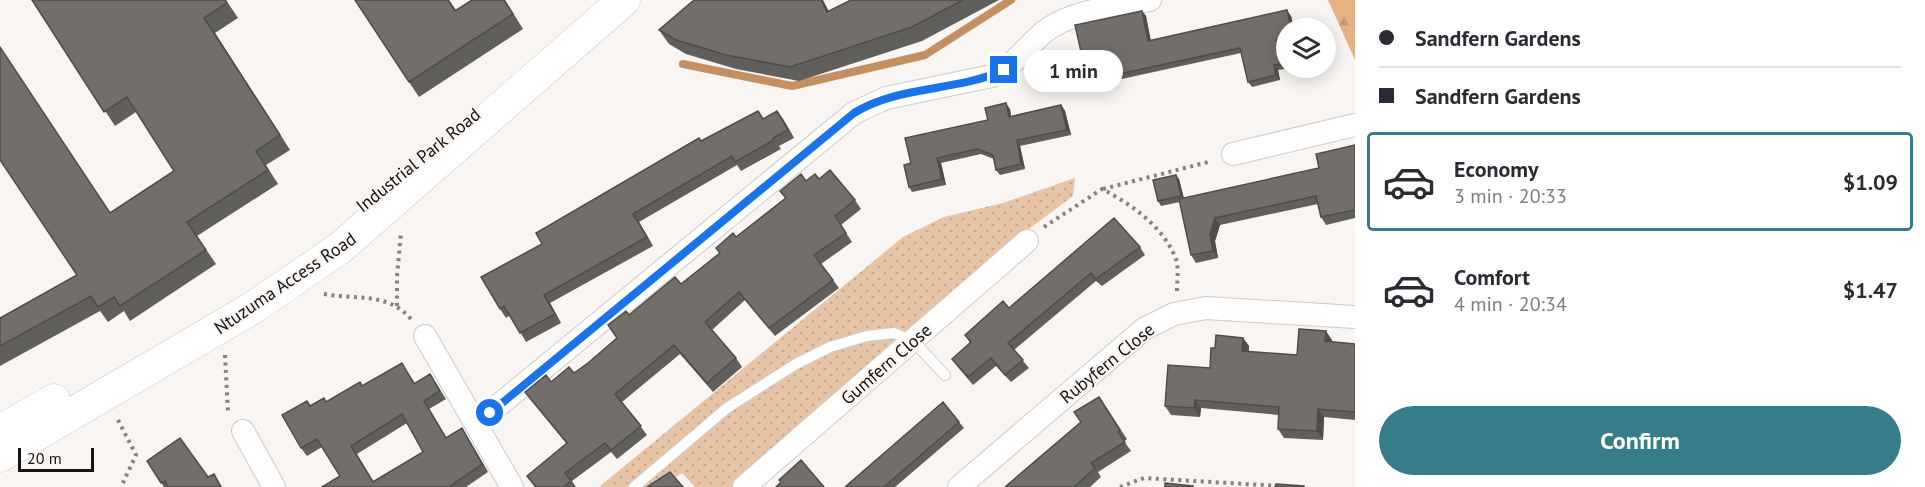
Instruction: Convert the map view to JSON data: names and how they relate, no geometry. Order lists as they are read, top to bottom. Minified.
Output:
{"streets":{"street":["Industrial Park Road","Ntuzuma Access Road","Rubyfern Close","Gumfern Close"]},"scale_bar":"20 m","page":{"banner":["Sandfern Gardens","Sandfern Gardens"],"bubble":"1 min","list":[{"name":"Economy","note":"3 min · 20:33","value":"$1.09"},{"name":"Comfort","note":"4 min · 20:34","value":"$1.47"}],"buttons":"Confirm","scale":"20 m"}}
